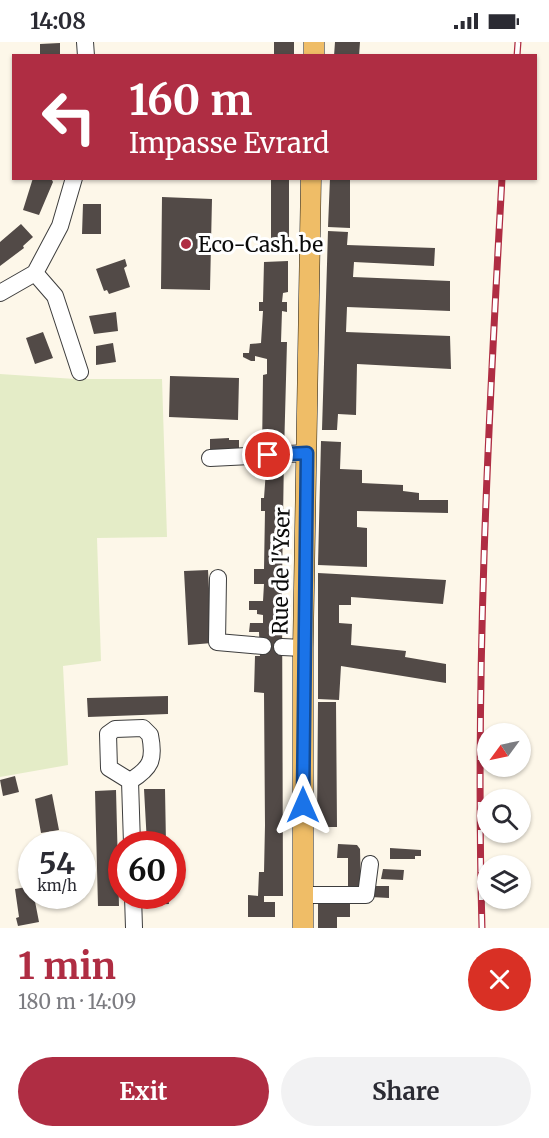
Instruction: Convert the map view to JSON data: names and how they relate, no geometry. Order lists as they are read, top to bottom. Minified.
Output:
{"streets":{"main road":["Rue de l'Yser"]},"places":["Eco-Cash.be"],"north":"bottom left","page":{"status":"14:08","turn":["160 m","Impasse Evrard"],"speed":"54 km/h","limit":"60","heading":["1 min","180 m · 14:09"],"buttons":["Exit","Share"]}}
